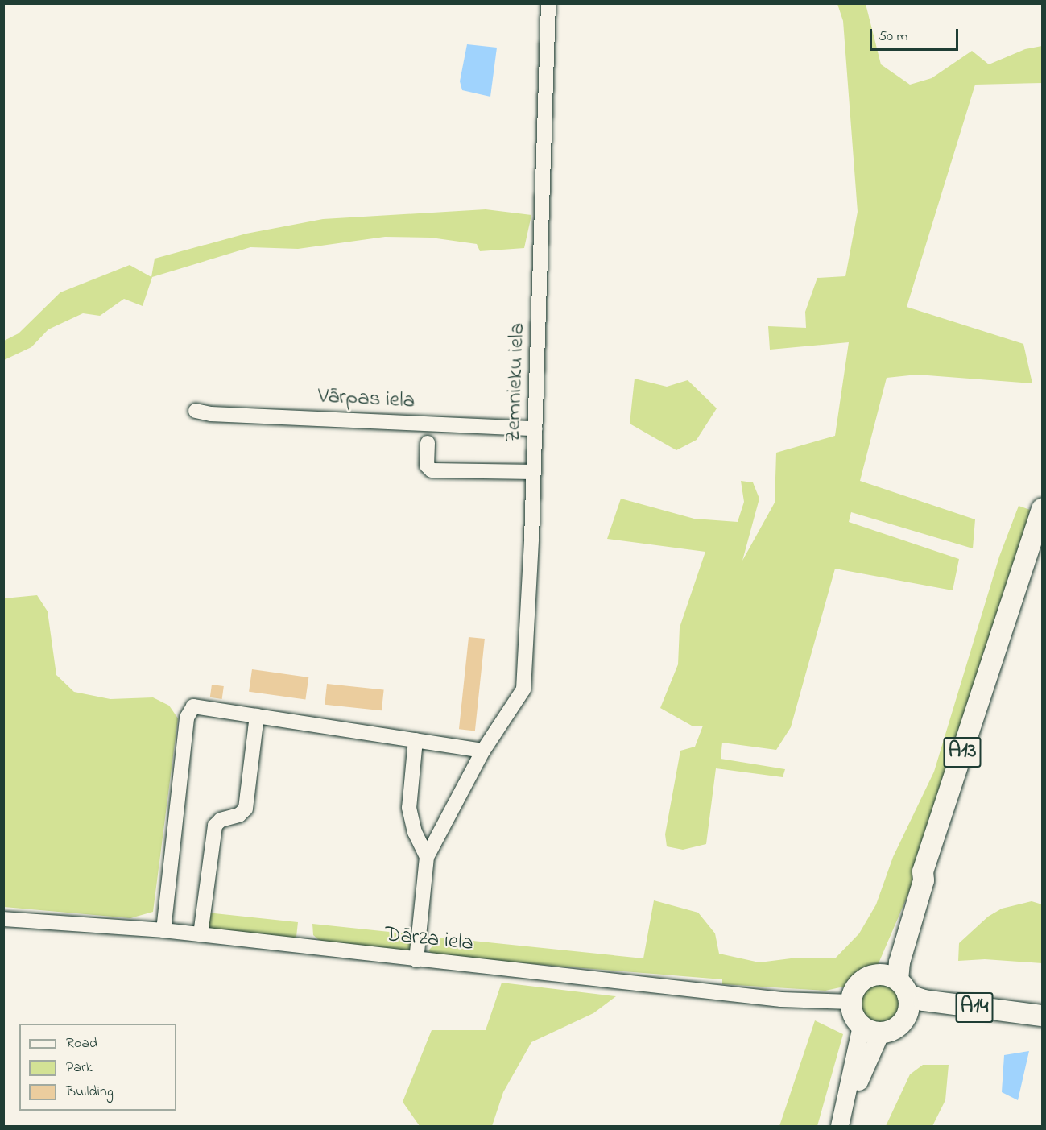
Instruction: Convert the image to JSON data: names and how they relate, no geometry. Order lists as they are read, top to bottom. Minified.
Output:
{"streets":{"highway":["A13","A14"],"street":["Zemnieku iela","Vārpas iela","Dārza iela"]},"crossings":[["Zemnieku iela","Vārpas iela"],["A13","Dārza iela"],["A13","A14"],["Dārza iela","A14"]],"legend":["Road","Park","Building"],"scale_bar":"50 m"}
